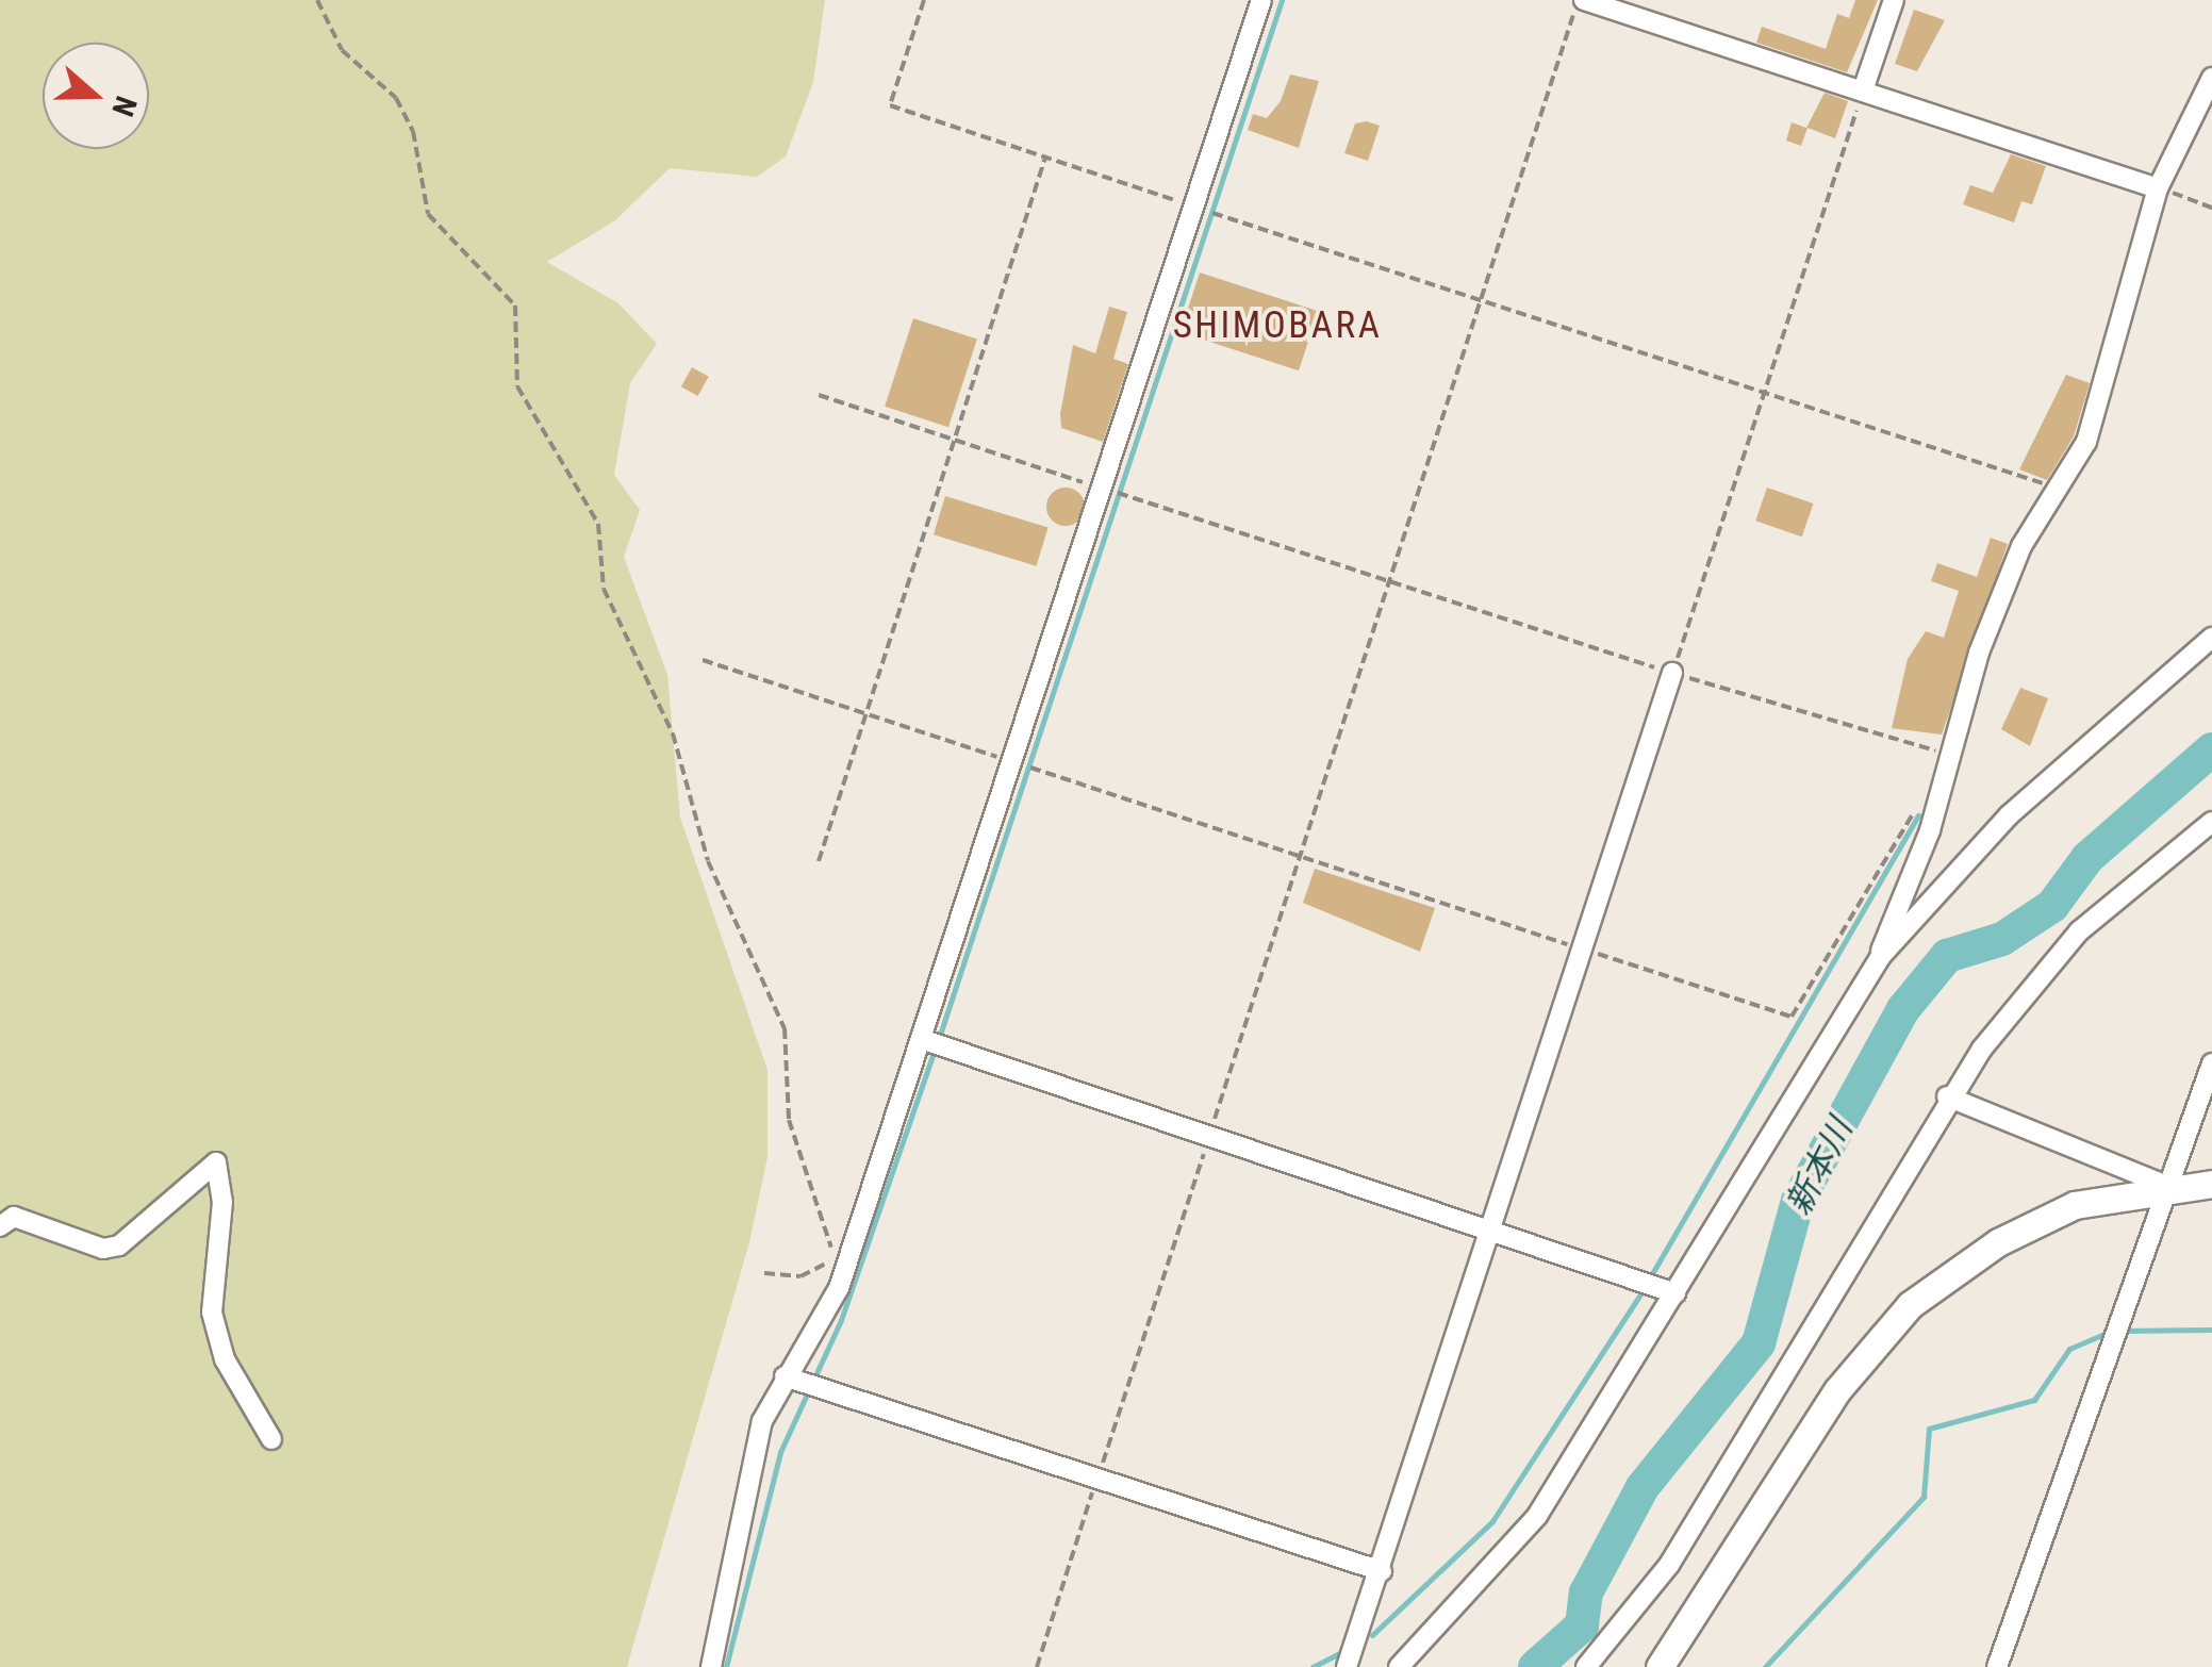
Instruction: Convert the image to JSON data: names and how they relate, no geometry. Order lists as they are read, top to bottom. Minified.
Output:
{"districts":["SHIMOBARA"],"water":["新本川"],"north":"right"}
